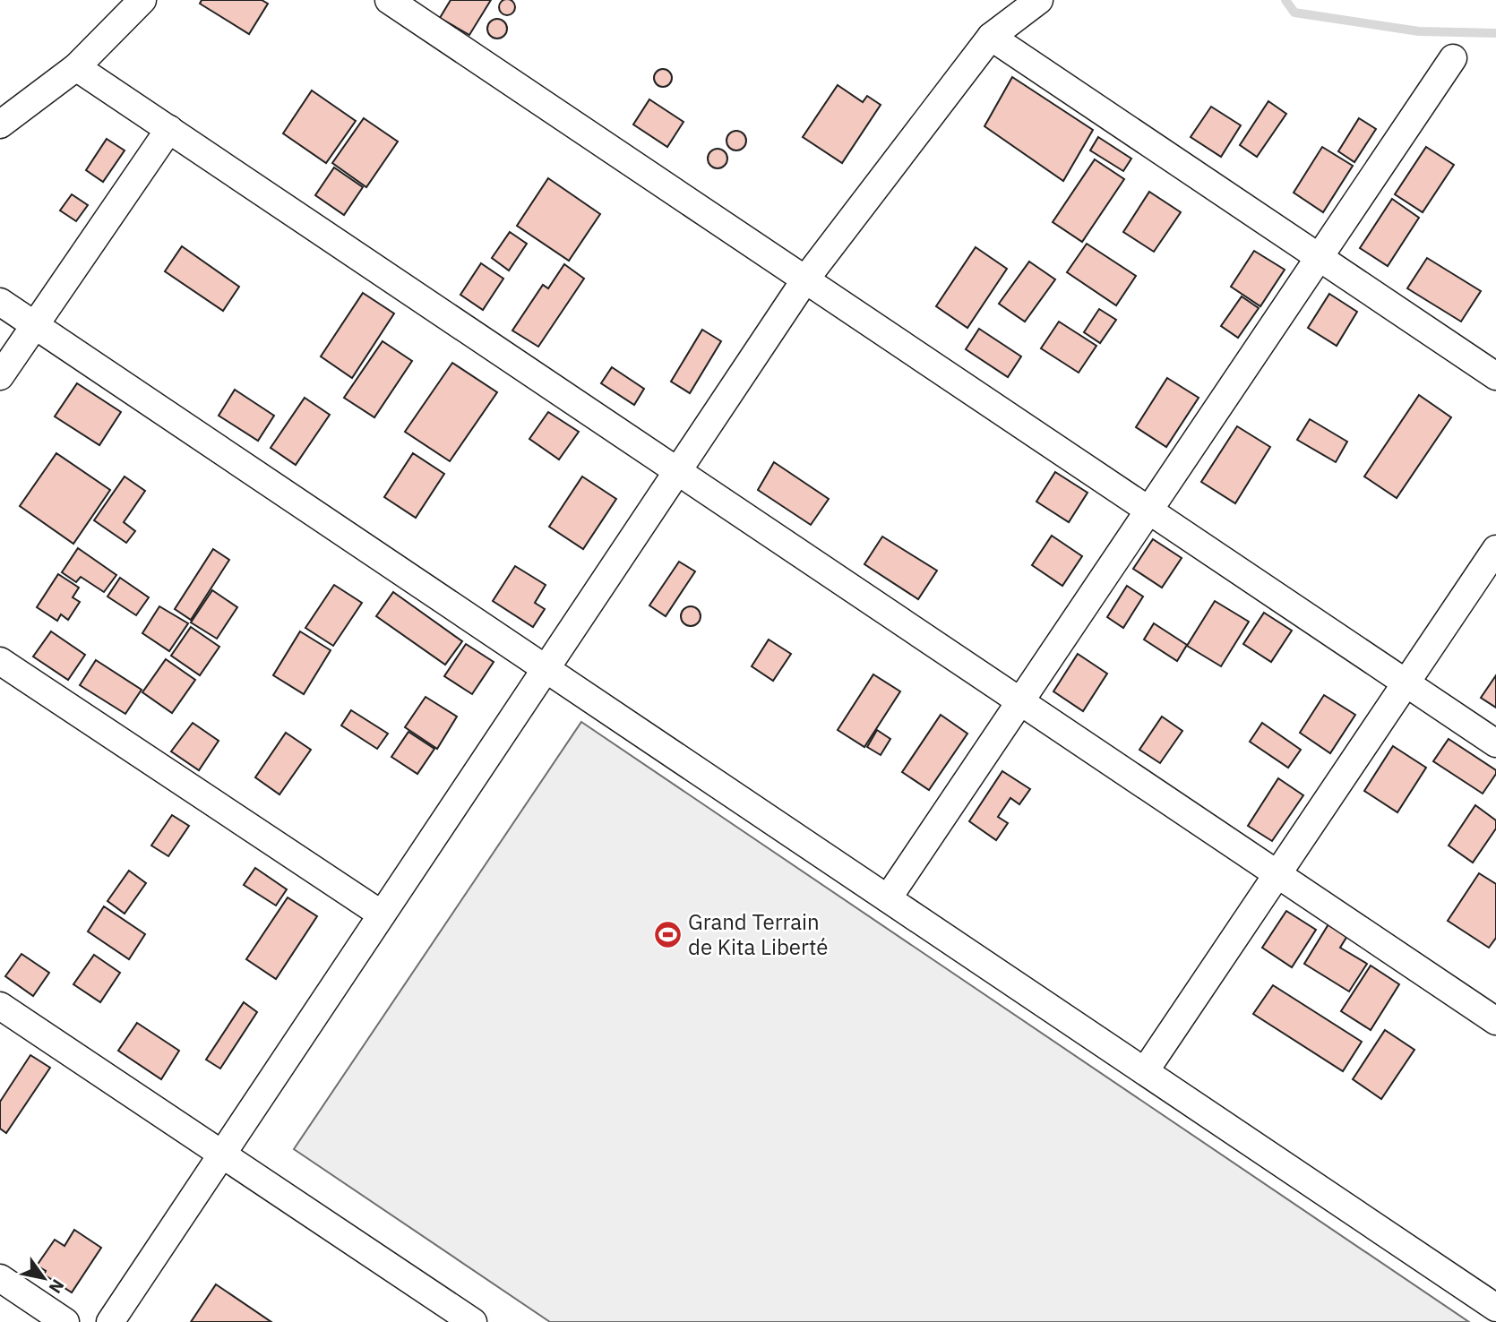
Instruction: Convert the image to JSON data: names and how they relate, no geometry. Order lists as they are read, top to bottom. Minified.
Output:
{"places":{"sports":["Grand Terrain de Kita Liberté"]},"north":"bottom right"}
